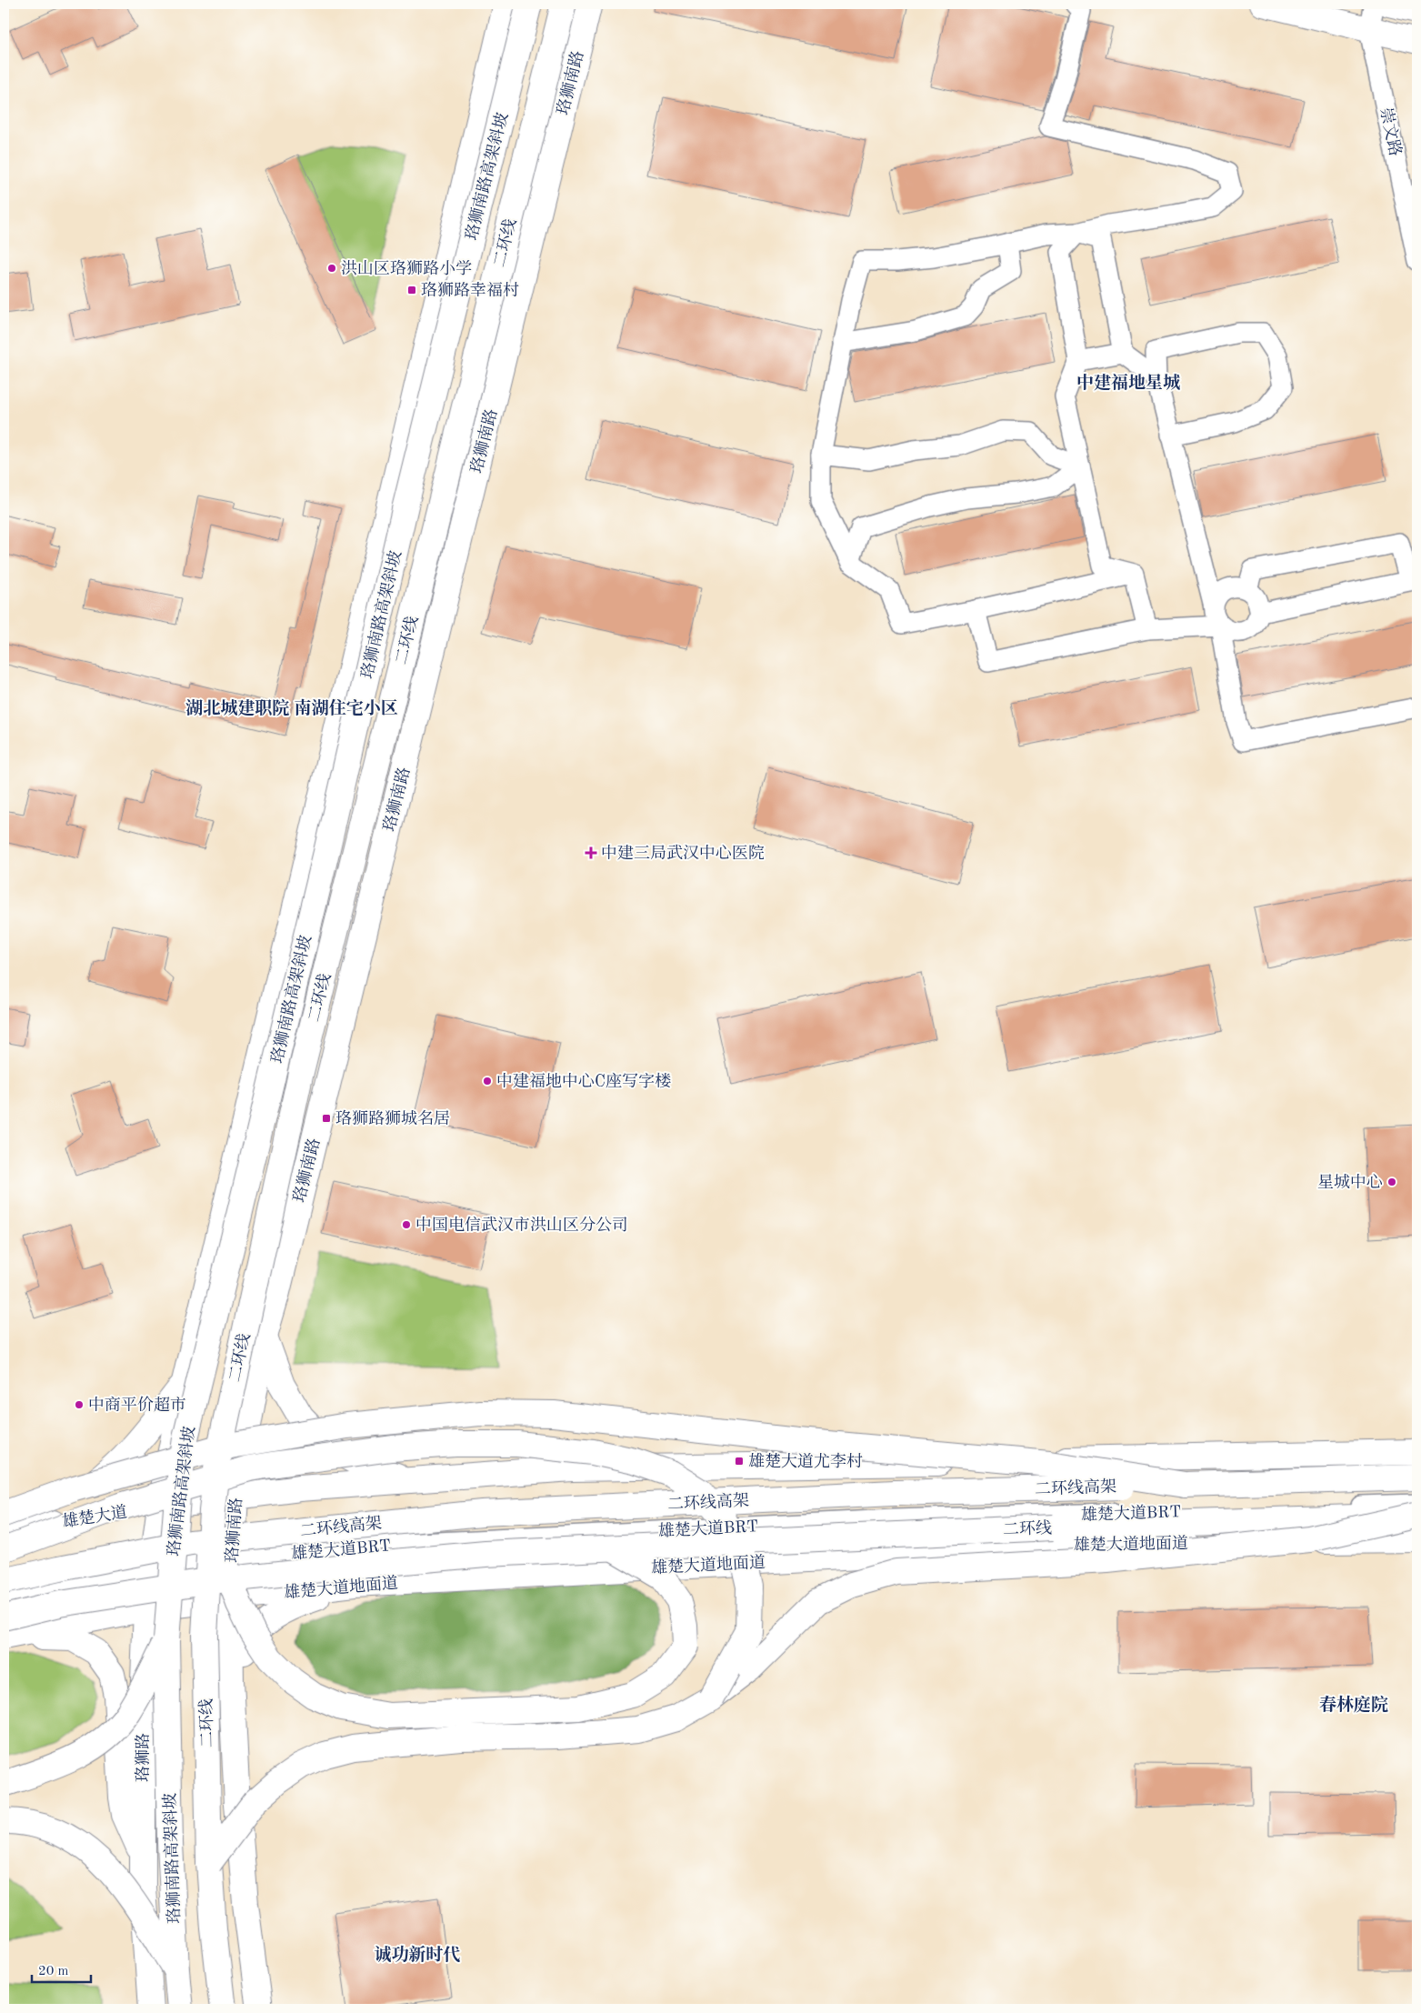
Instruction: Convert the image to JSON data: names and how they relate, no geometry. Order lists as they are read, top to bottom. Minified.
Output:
{"streets":{"main road":["珞狮南路","珞狮南路高架斜坡","二环线","二环线高架","雄楚大道","雄楚大道地面道","珞狮路"],"street":["崇文路","雄楚大道BRT"]},"crossings":[["珞狮南路","雄楚大道BRT"],["珞狮南路","雄楚大道地面道"],["二环线","雄楚大道BRT"],["雄楚大道BRT","珞狮路"],["雄楚大道","珞狮路"],["雄楚大道地面道","珞狮路"]],"districts":["中建福地星城","湖北城建职院 南湖住宅小区","春林庭院","诚功新时代"],"places":{"other":["洪山区珞狮路小学","中建福地中心C座写字楼","星城中心","中国电信武汉市洪山区分公司","中商平价超市"],"transit":["珞狮路幸福村","珞狮路狮城名居","雄楚大道尤李村"],"health":["中建三局武汉中心医院"]},"scale_bar":"20 m"}
